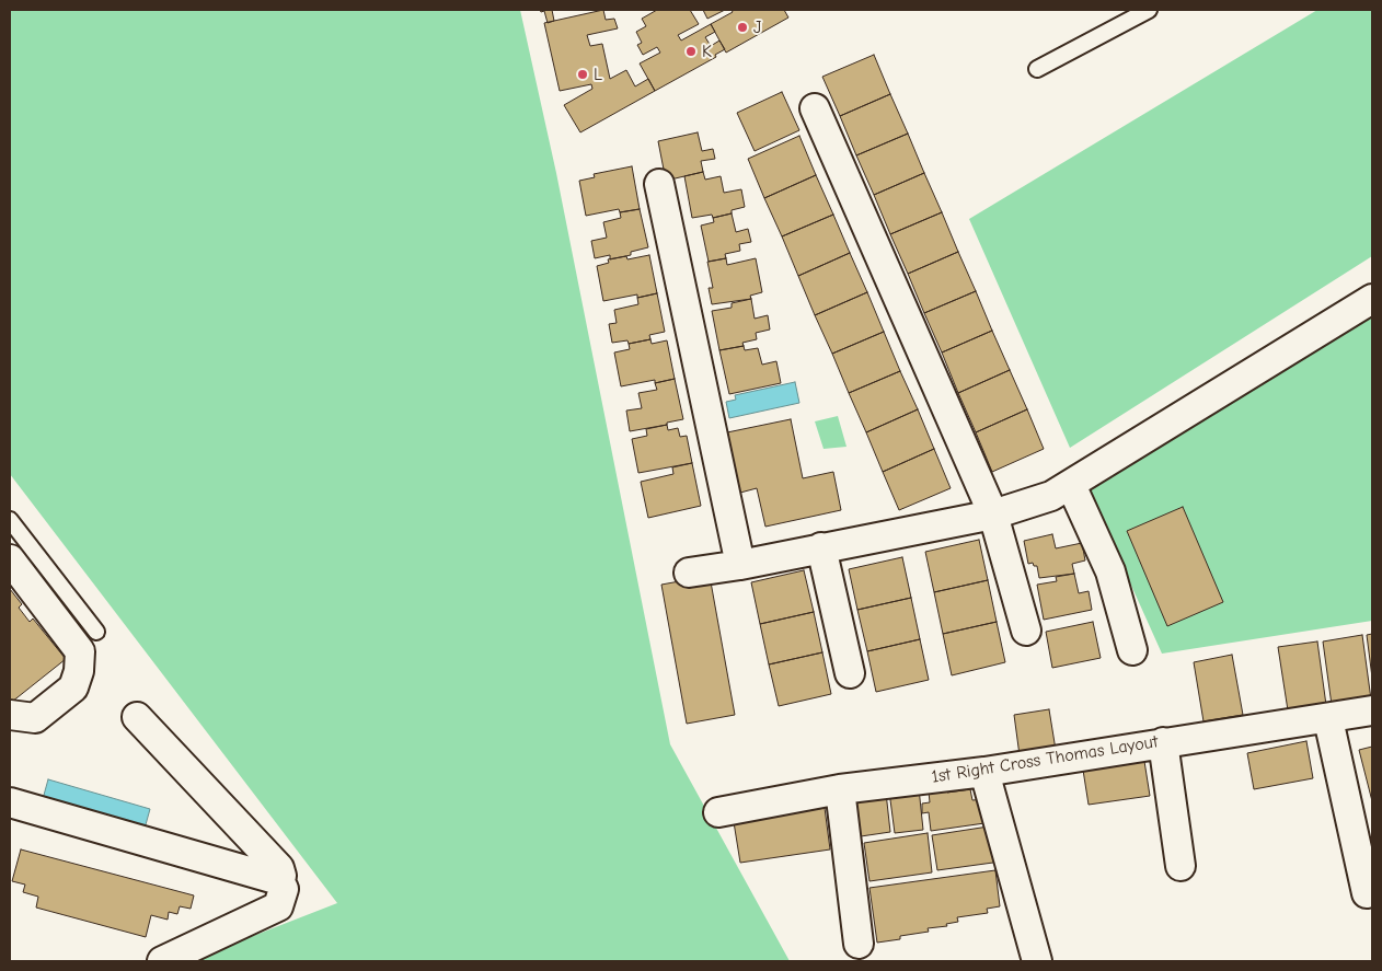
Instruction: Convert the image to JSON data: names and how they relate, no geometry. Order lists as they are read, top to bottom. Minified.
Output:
{"streets":{"street":["1st Right Cross Thomas Layout"]},"places":["J","K","L"]}
